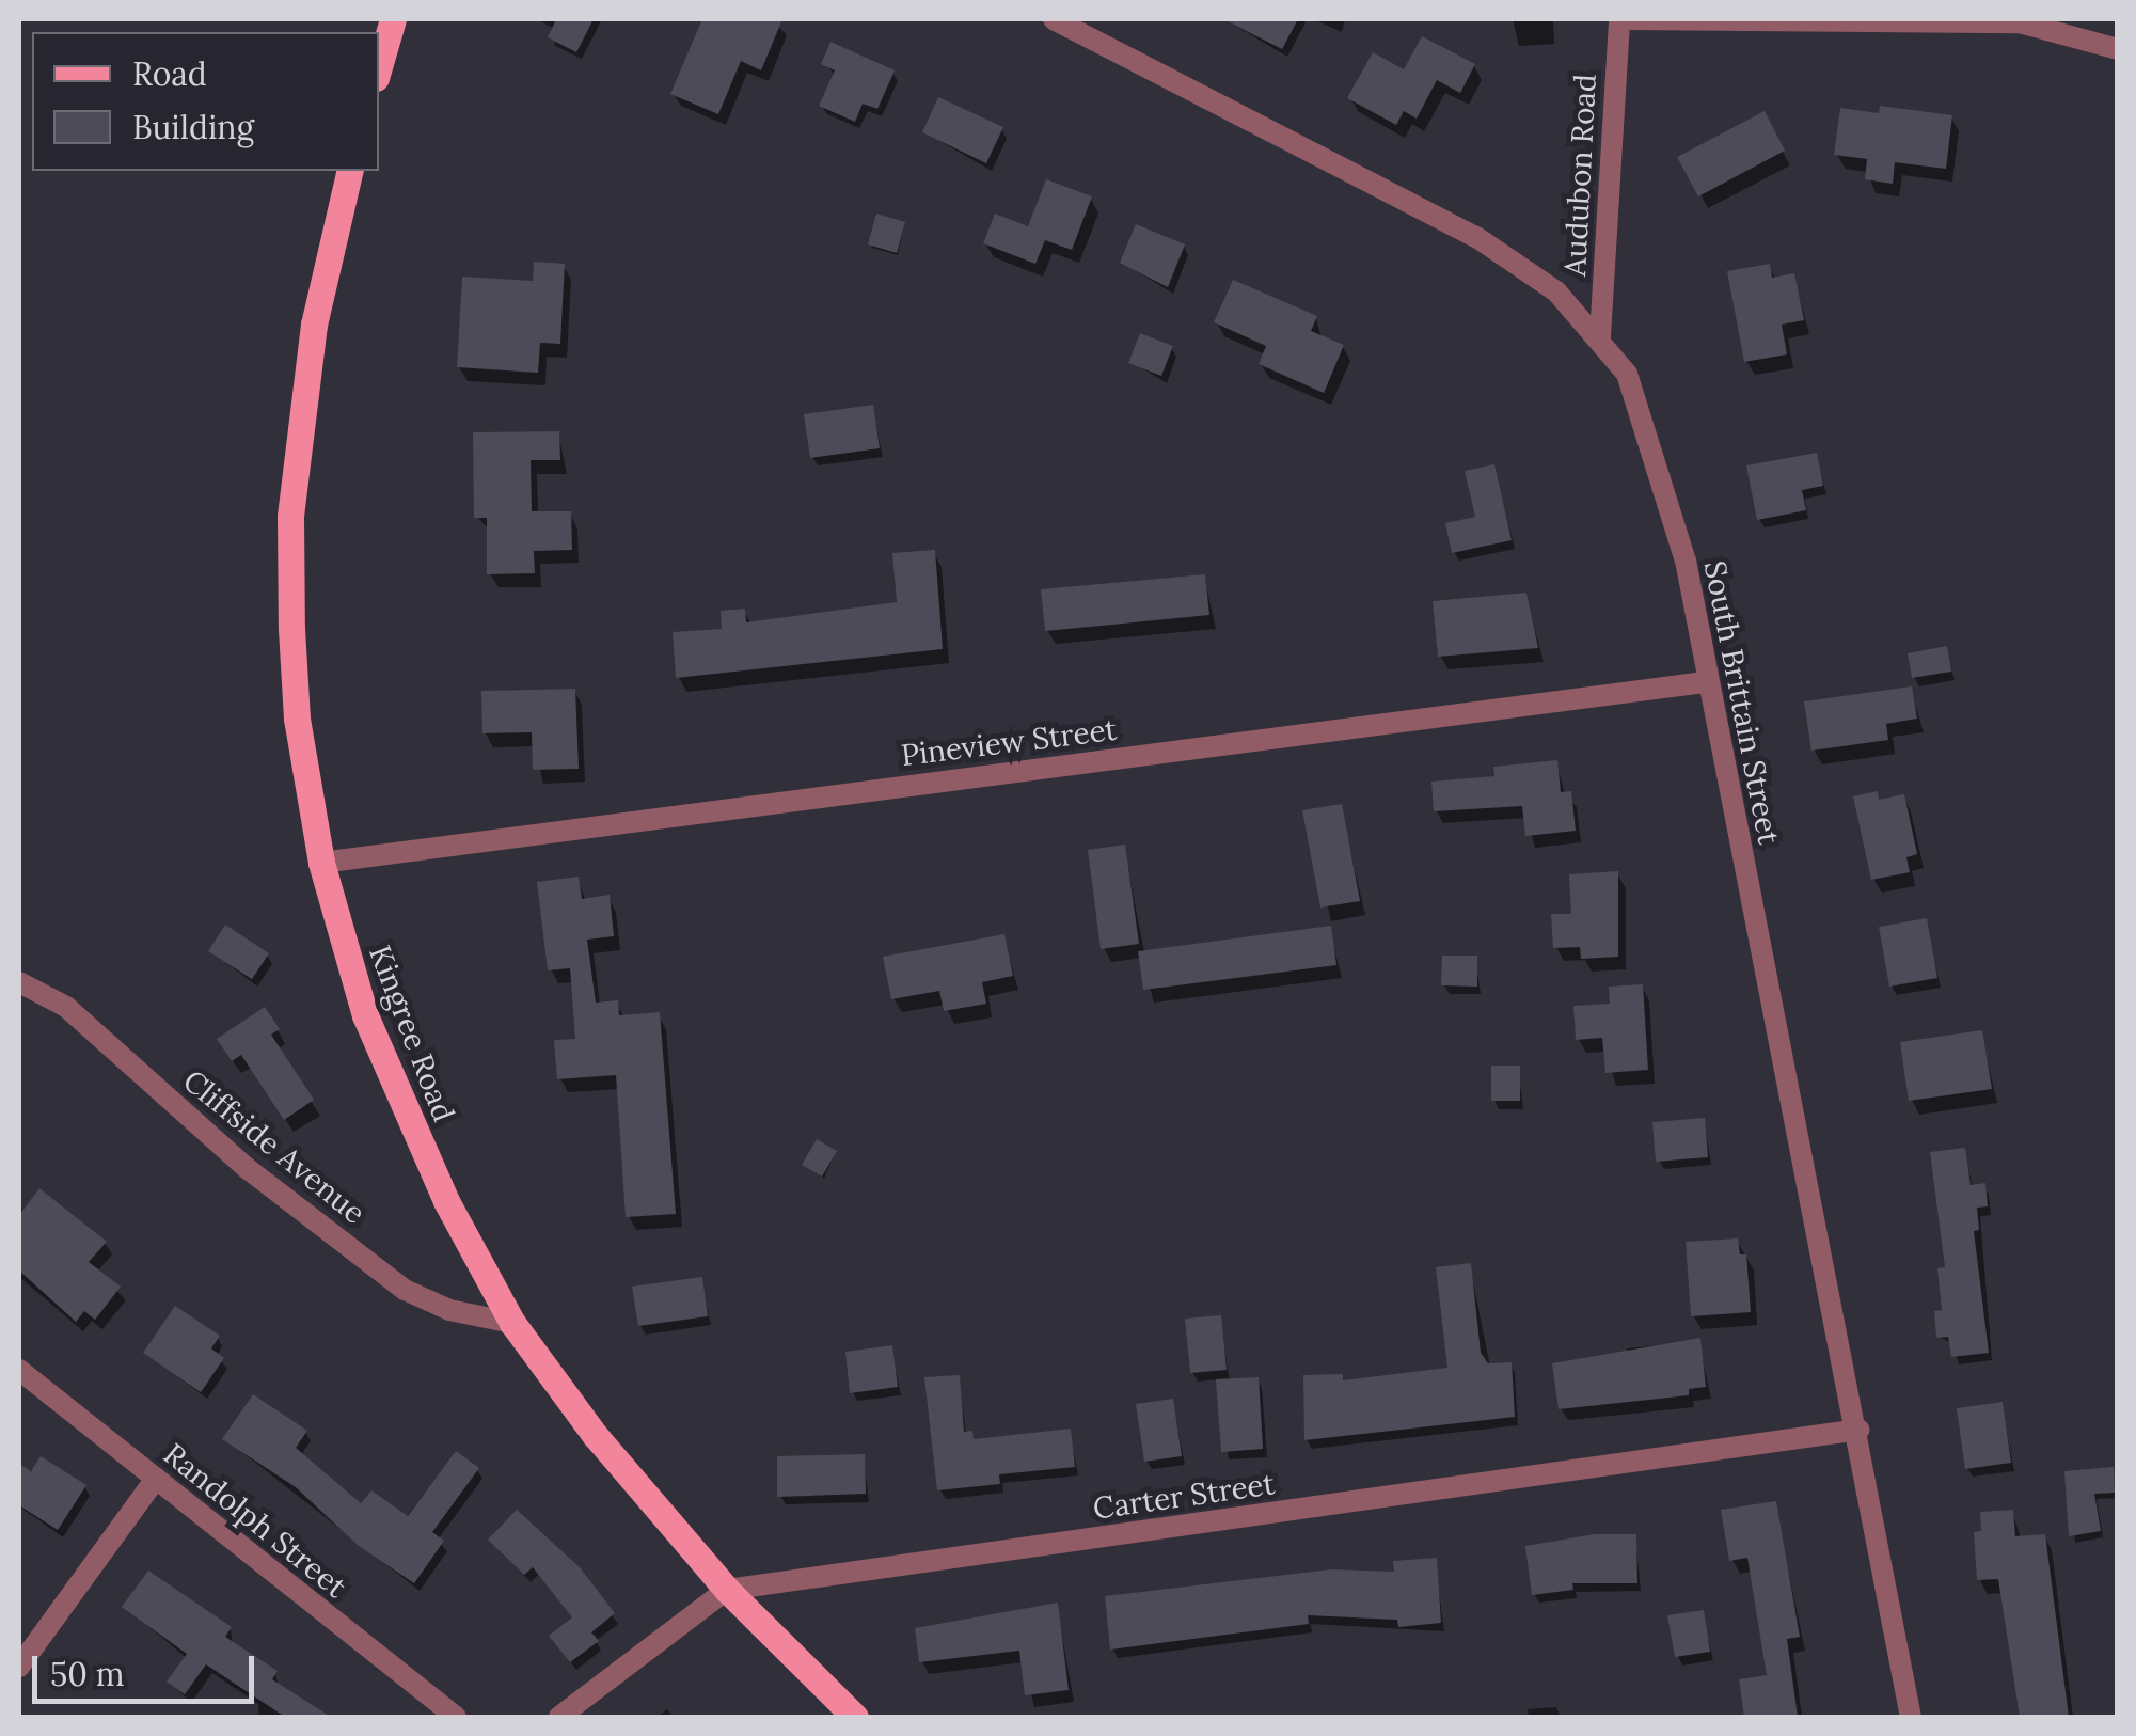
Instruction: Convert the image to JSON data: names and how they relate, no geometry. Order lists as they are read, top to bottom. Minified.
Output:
{"streets":{"main road":["Kingree Road"],"street":["Audubon Road","South Brittain Street","Pineview Street","Cliffside Avenue","Carter Street","Randolph Street"]},"crossings":[["Audubon Road","South Brittain Street"],["South Brittain Street","Pineview Street"],["South Brittain Street","Carter Street"],["Pineview Street","Kingree Road"],["Kingree Road","Cliffside Avenue"],["Kingree Road","Carter Street"]],"legend":["Road","Building"],"scale_bar":"50 m"}
